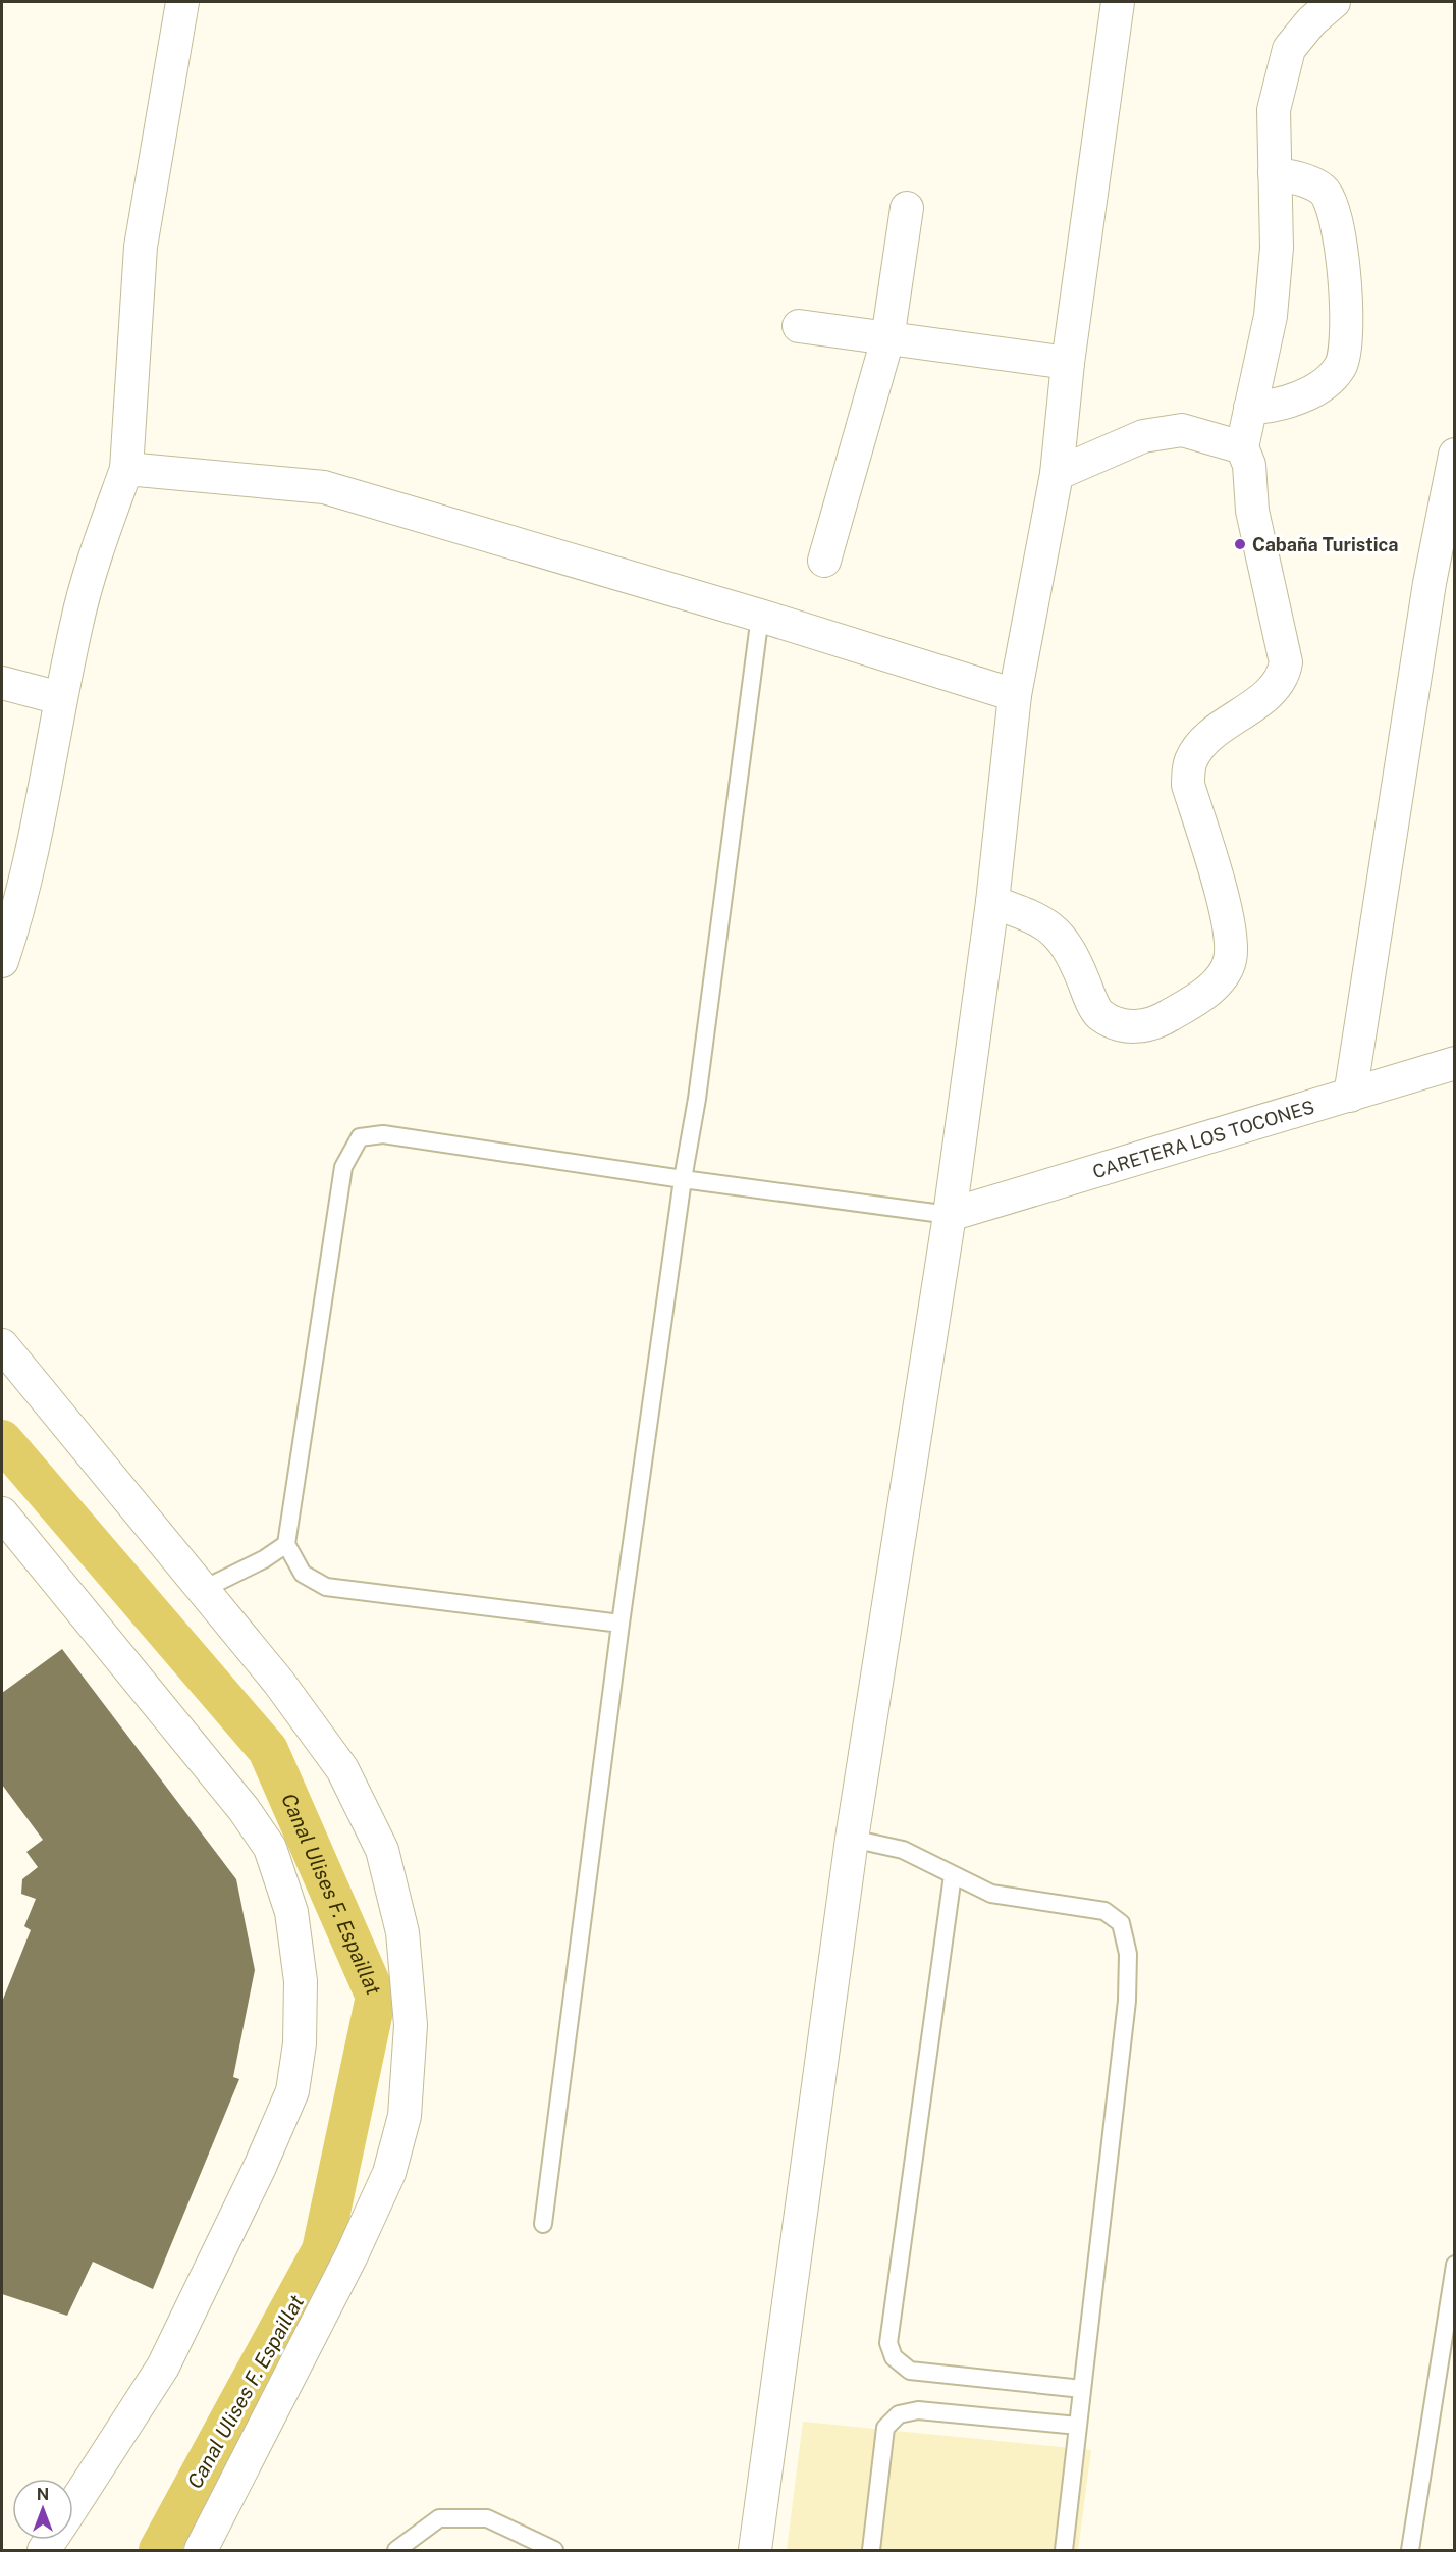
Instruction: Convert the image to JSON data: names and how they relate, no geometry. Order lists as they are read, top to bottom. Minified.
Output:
{"streets":{"street":["CARETERA LOS TOCONES"]},"water":["Canal Ulises F. Espaillat"],"places":["Cabaña Turistica"],"north":"top"}
